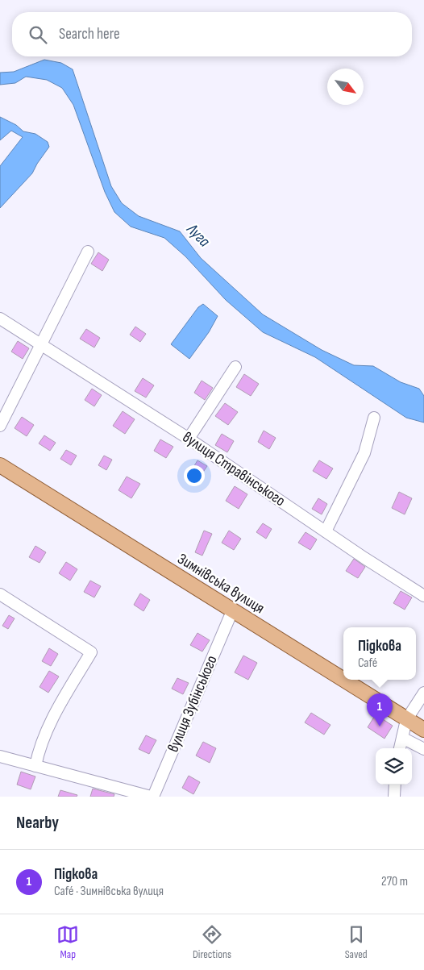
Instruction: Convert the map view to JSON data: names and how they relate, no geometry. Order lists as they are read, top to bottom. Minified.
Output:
{"streets":{"main road":["Зимнівська вулиця"],"street":["вулиця Стравінського","вулиця Зубінського"]},"crossings":[["Зимнівська вулиця","вулиця Зубінського"]],"water":["Луга"],"north":"bottom right","page":{"search":"Search here","popup":["Підкова","Café"],"pins":"1","heading":"Nearby","list":[{"mark":"1","name":"Підкова","note":"Café · Зимнівська вулиця","value":"270 m"}],"nav":["Map","Directions","Saved"]}}
